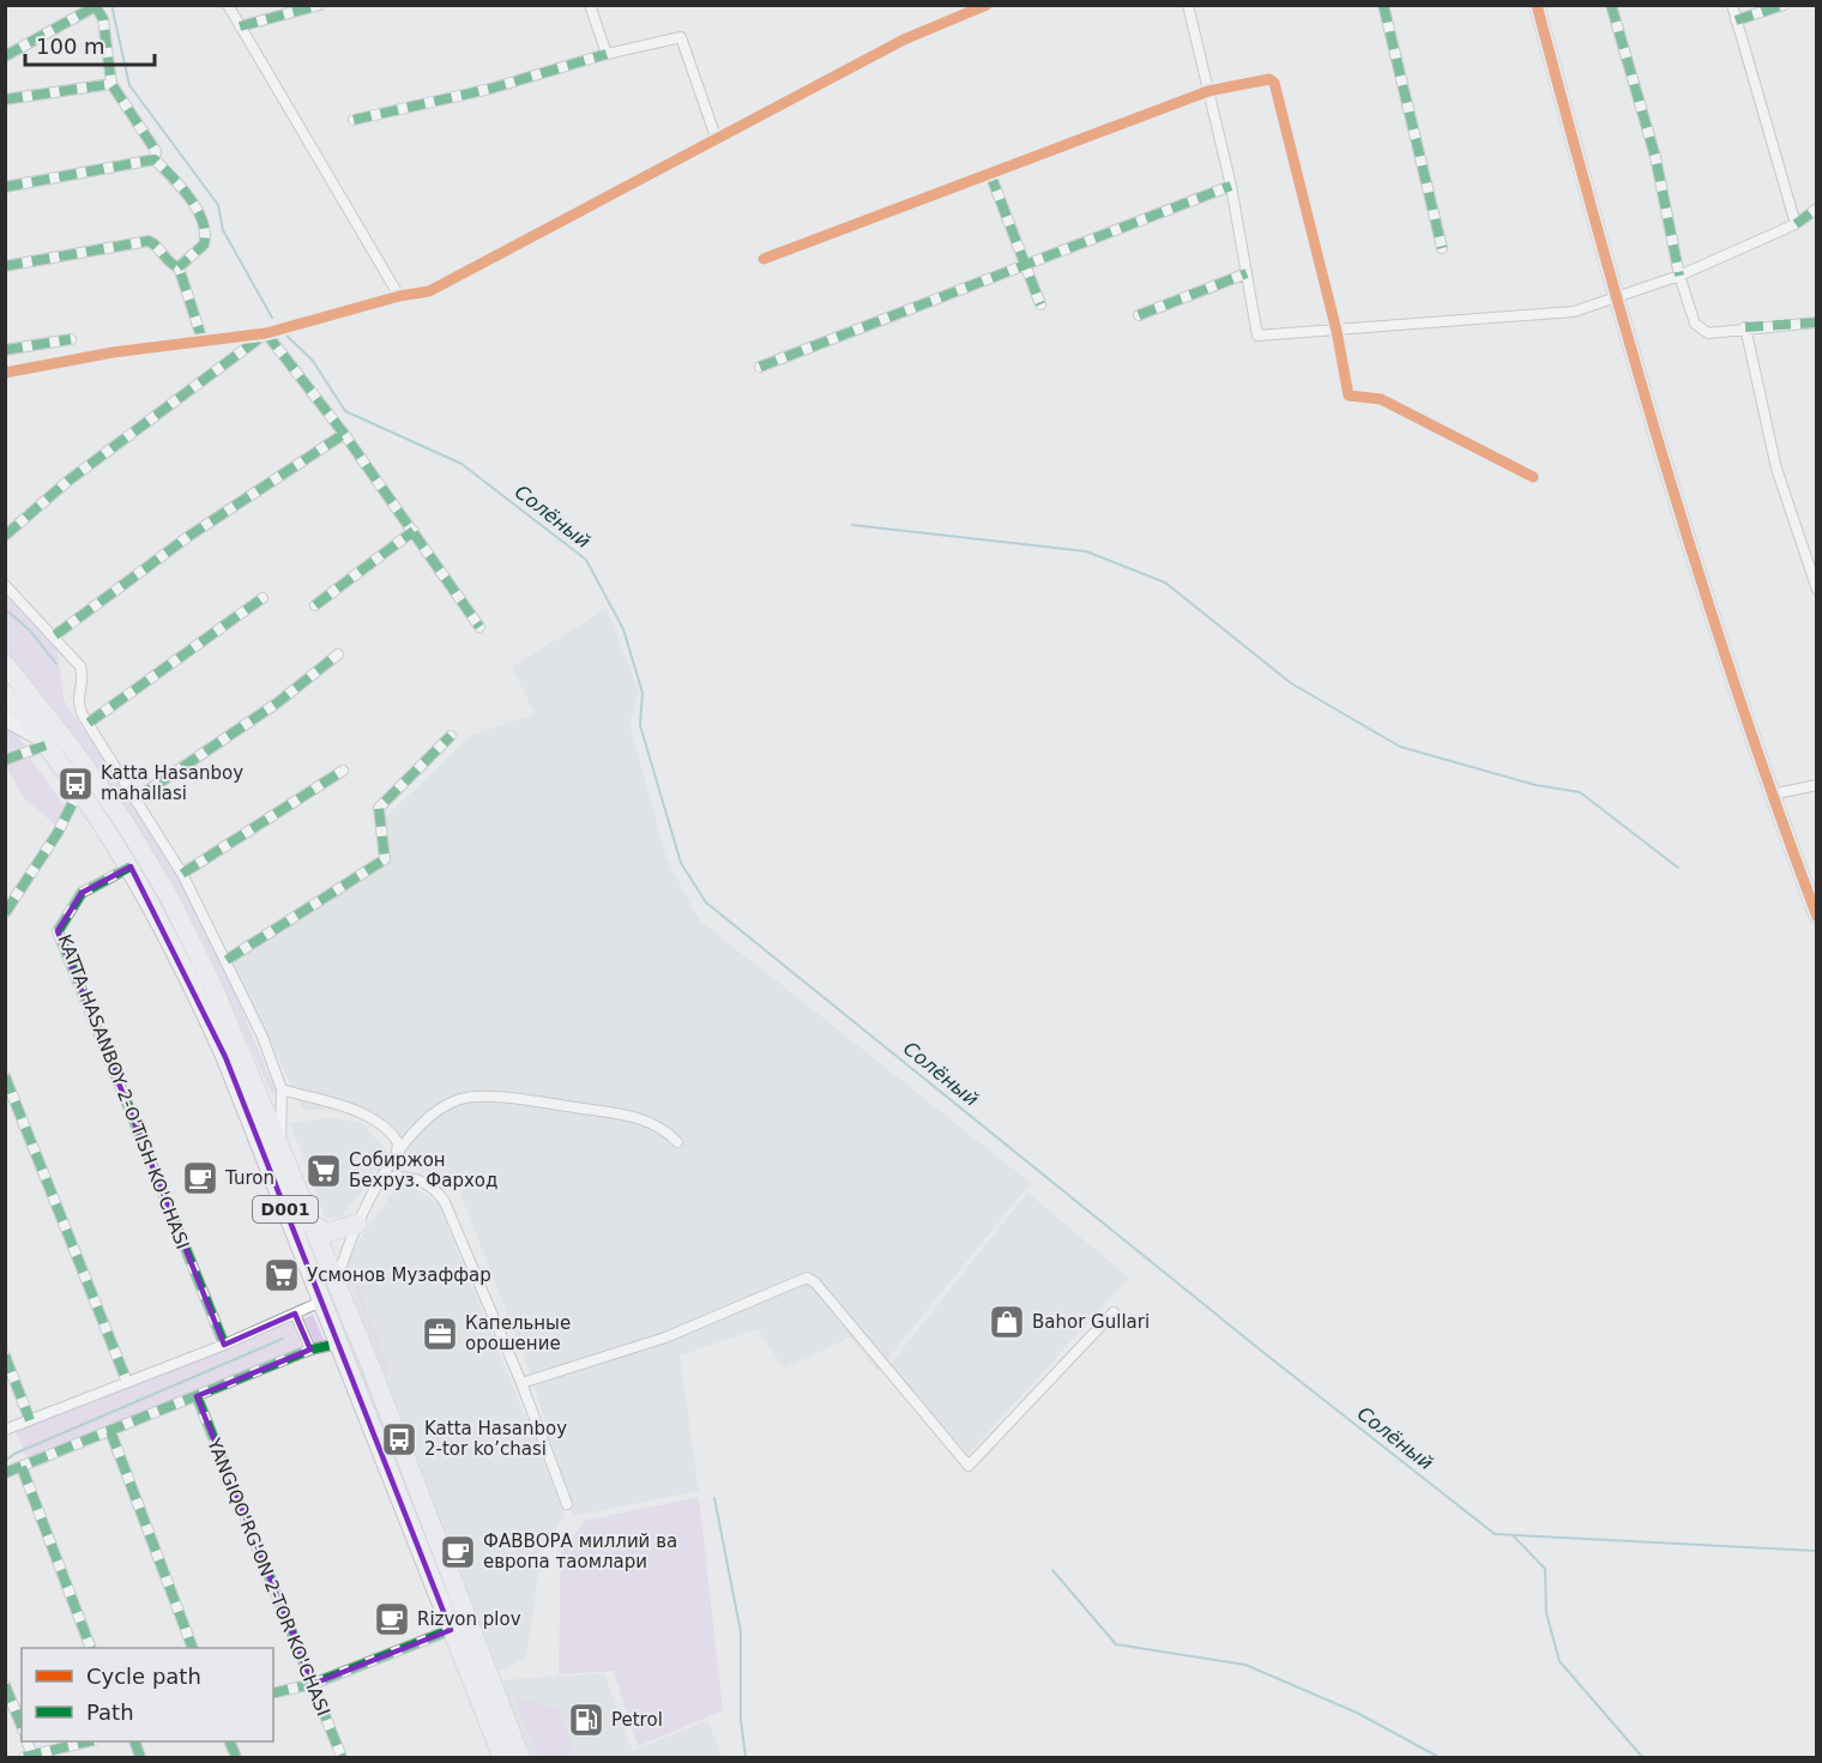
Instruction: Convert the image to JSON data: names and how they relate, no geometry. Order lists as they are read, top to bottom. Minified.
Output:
{"streets":{"highway":["D001"],"street":["KATTA HASANBOY 2-O'TISH KO'CHASI","YANGIQO'RG'ON 2-TOR KO'CHASI"]},"crossings":[["KATTA HASANBOY 2-O'TISH KO'CHASI","D001"]],"water":["Солёный"],"places":{"bus stop":["Katta Hasanboy mahallasi","Katta Hasanboy 2-tor ko’chasi"],"supermarket":["Собиржон Бехруз. Фарход","Усмонов Музаффар"],"cafe":["Turon","ФАВВОРА миллий ва европа таомлари","Rizvon plov"],"shop":["Bahor Gullari"],"office":["Капельные орошение"],"fuel station":["Petrol"]},"legend":["Cycle path","Path"],"scale_bar":"100 m"}
